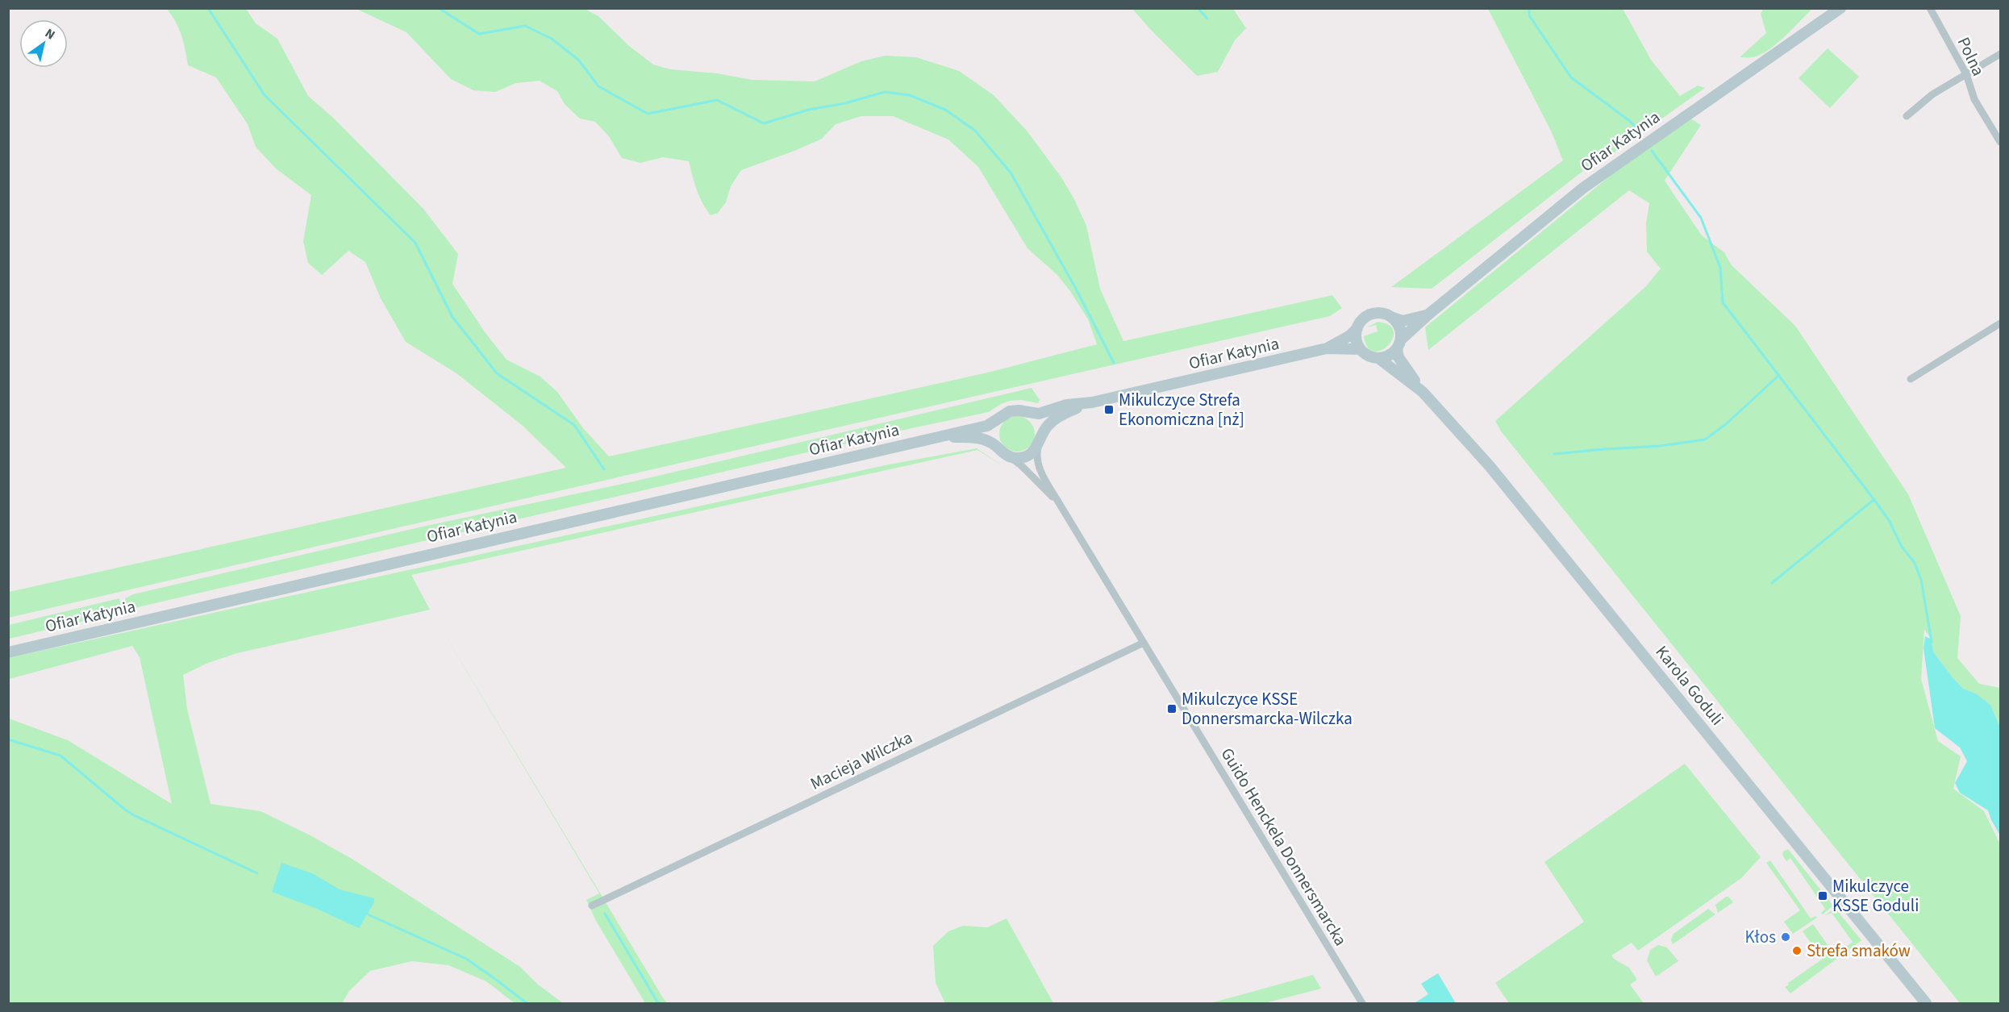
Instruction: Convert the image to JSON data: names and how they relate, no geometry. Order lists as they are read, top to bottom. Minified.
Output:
{"streets":{"street":["Polna","Ofiar Katynia","Karola Goduli","Macieja Wilczka","Guido Henckela Donnersmarcka"]},"crossings":[["Ofiar Katynia","Karola Goduli"],["Ofiar Katynia","Guido Henckela Donnersmarcka"],["Macieja Wilczka","Guido Henckela Donnersmarcka"]],"places":{"transit":["Mikulczyce Strefa Ekonomiczna [nż]","Mikulczyce KSSE Donnersmarcka-Wilczka","Mikulczyce KSSE Goduli"],"other":["Kłos","Strefa smaków"]},"north":"top right"}
